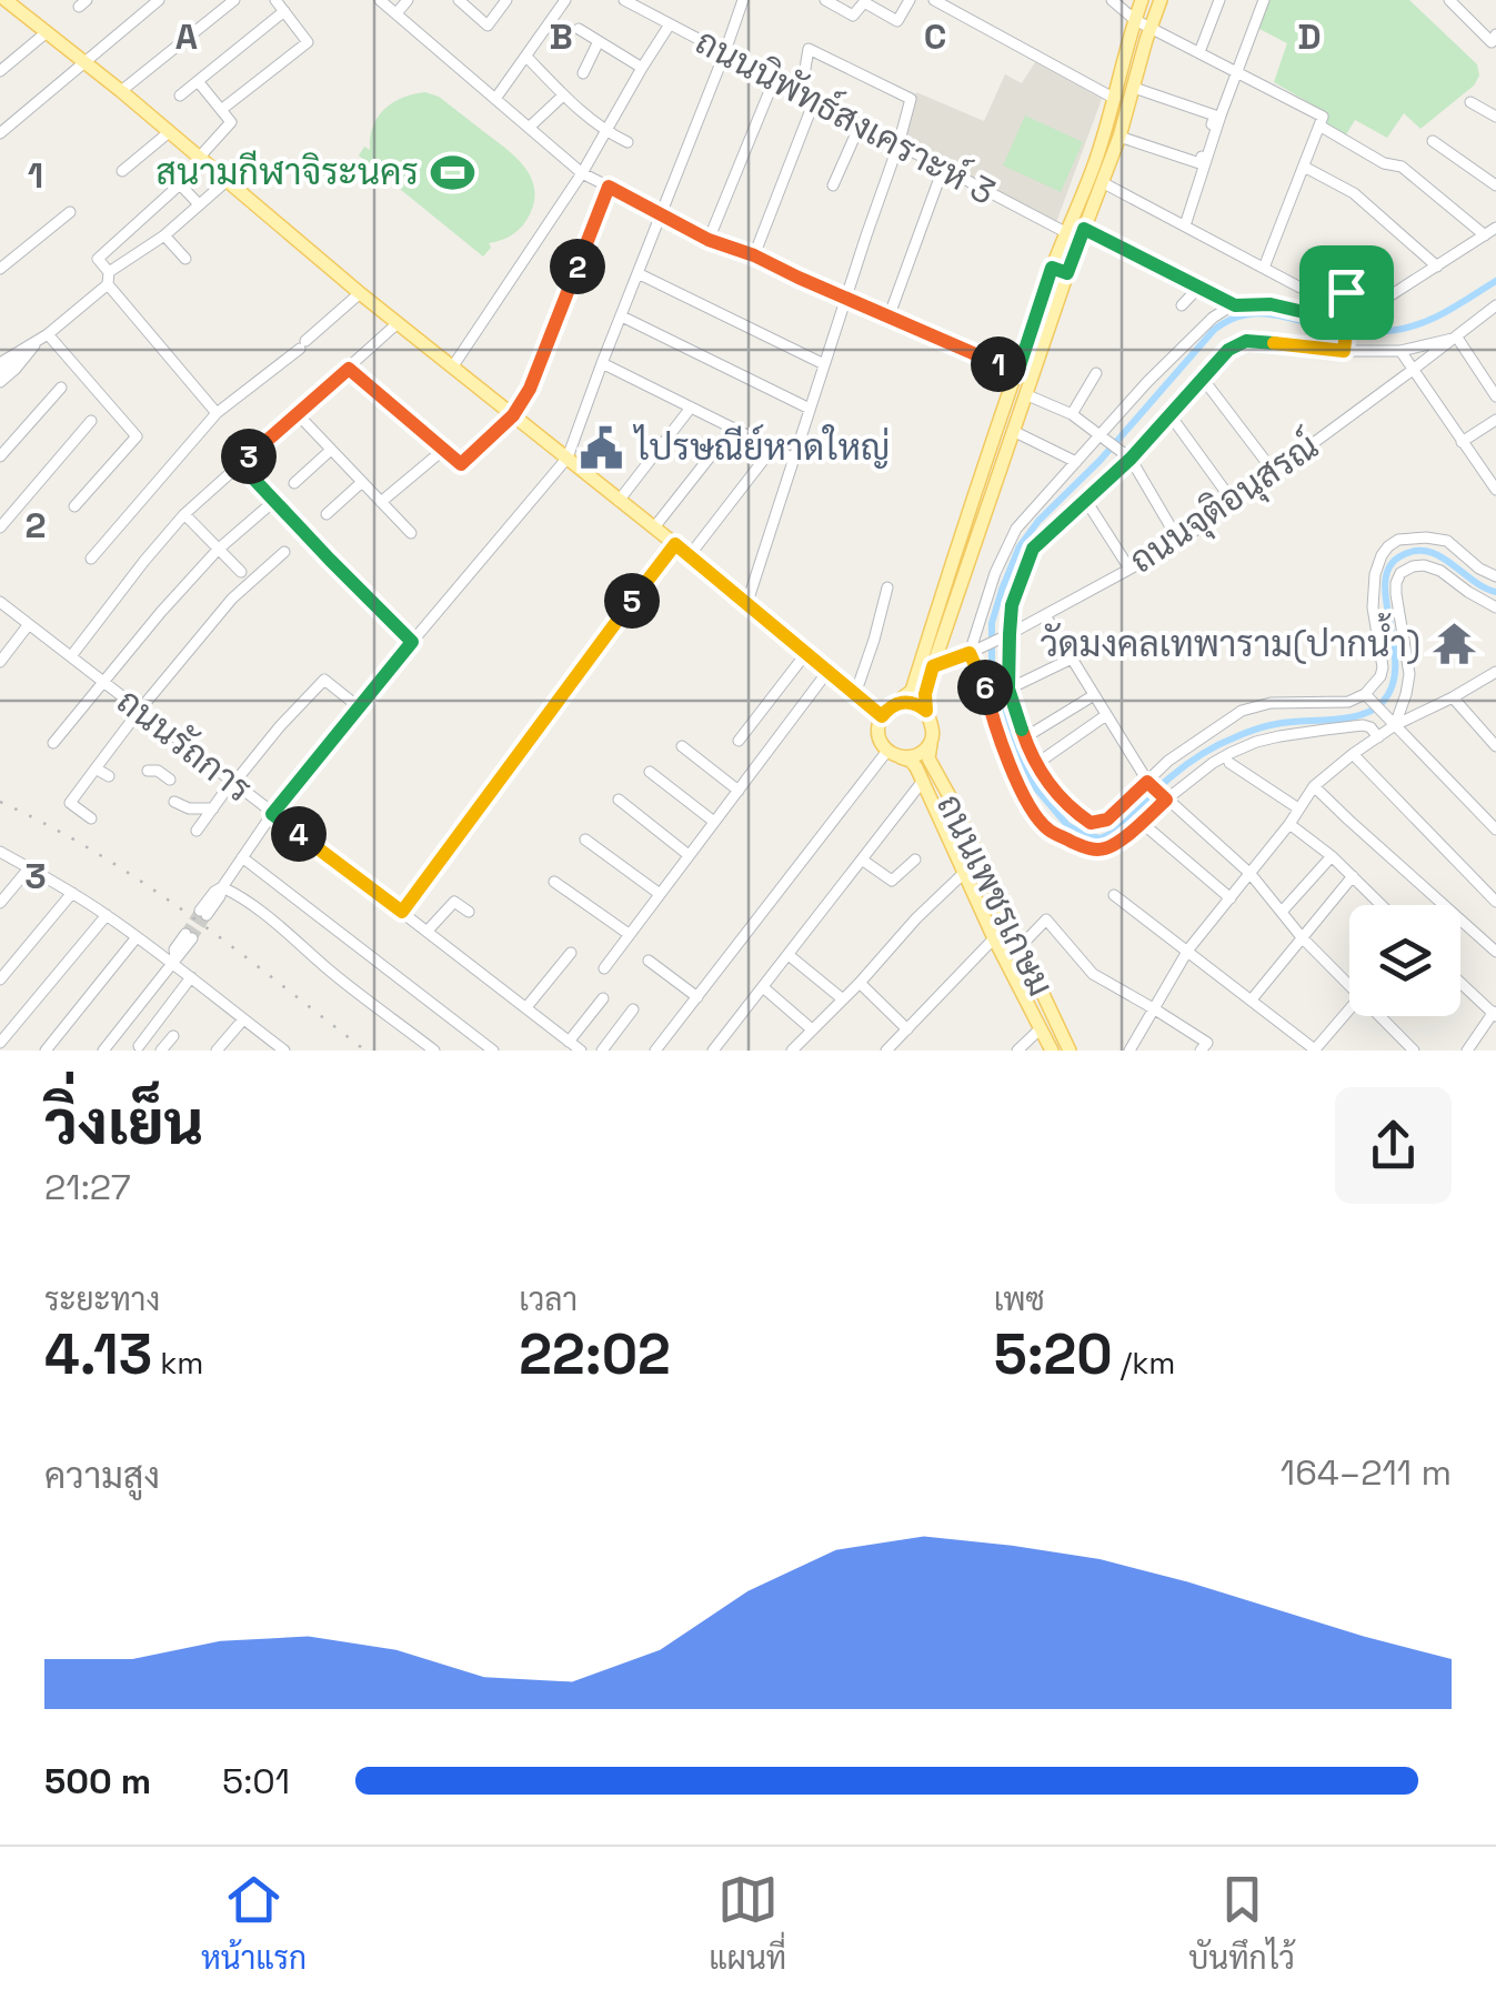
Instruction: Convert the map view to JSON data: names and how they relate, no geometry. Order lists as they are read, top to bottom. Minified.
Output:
{"streets":{"main road":["ถนนเพชรเกษม"],"street":["ถนนนิพัทธ์สงเคราะห์ 3","ถนนจุติอนุสรณ์","ถนนรัถการ"]},"places":{"sports":["สนามกีฬาจิระนคร"],"public building":["ไปรษณีย์หาดใหญ่"],"temple":["วัดมงคลเทพาราม(ปากน้ำ)"]},"page":{"pins":["2","1","3","5","6","4"],"heading":["วิ่งเย็น","21:27"],"stats":[["ระยะทาง","4.13 km"],["เวลา","22:02"],["เพซ","5:20 /km"]],"chart":["ความสูง","164–211 m"],"list":[{"name":"500 m","note":"5:01"}],"tabs":["หน้าแรก","แผนที่","บันทึกไว้"]},"grid":{"columns":["A","B","C","D"],"rows":["1","2","3"]}}
